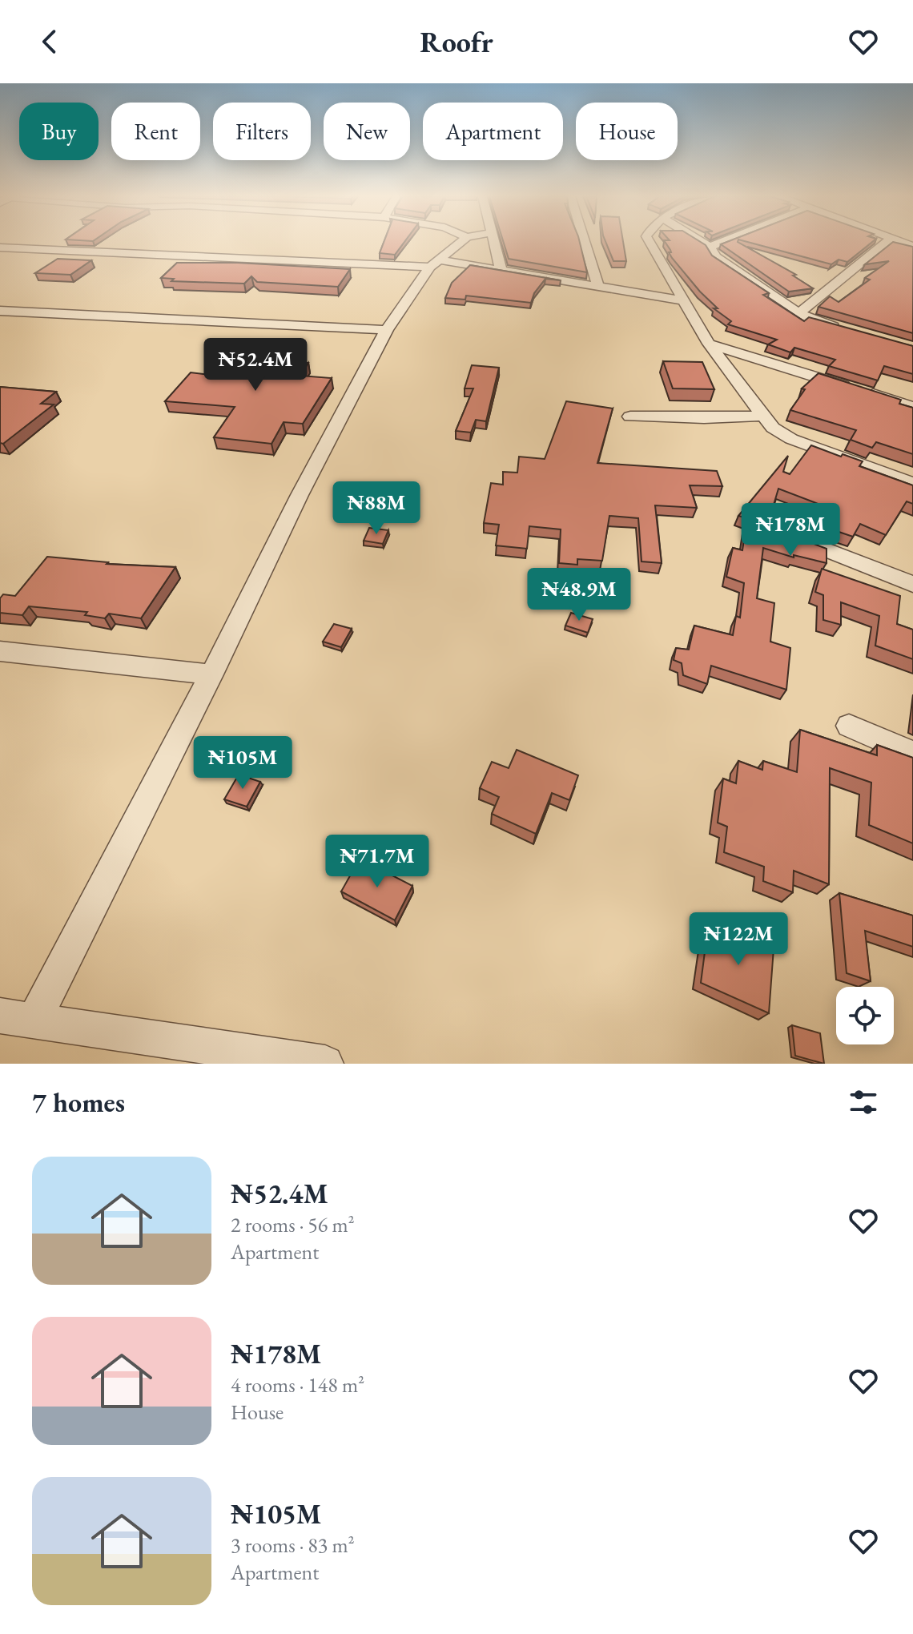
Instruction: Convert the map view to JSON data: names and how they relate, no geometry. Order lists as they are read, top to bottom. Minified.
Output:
{"page":{"header":"Roofr","chip":["Buy","Rent","Filters","New","Apartment","House"],"price":["₦52.4M","₦88M","₦178M","₦48.9M","₦105M","₦71.7M","₦122M"],"heading":"7 homes","list":[{"name":"₦52.4M","note":"2 rooms · 56 m² · Apartment"},{"name":"₦178M","note":"4 rooms · 148 m² · House"},{"name":"₦105M","note":"3 rooms · 83 m² · Apartment"}]}}
